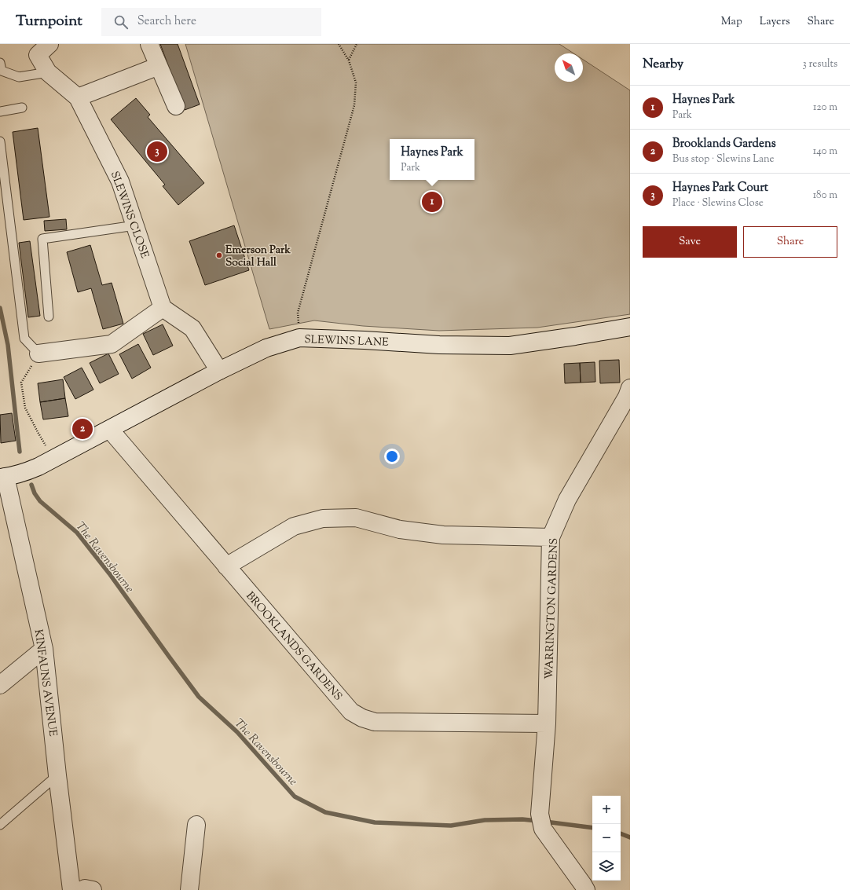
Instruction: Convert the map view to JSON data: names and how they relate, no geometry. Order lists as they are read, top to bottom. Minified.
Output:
{"streets":{"street":["SLEWINS CLOSE","SLEWINS LANE","WARRINGTON GARDENS","BROOKLANDS GARDENS","KINFAUNS AVENUE"]},"crossings":[["SLEWINS LANE","BROOKLANDS GARDENS"],["SLEWINS LANE","KINFAUNS AVENUE"],["WARRINGTON GARDENS","BROOKLANDS GARDENS"]],"water":["The Ravensbourne"],"places":["Emerson Park Social Hall"],"north":"top left","page":{"header":"Turnpoint","search":"Search here","nav":["Map","Layers","Share"],"heading":["Nearby","3 results"],"list":[{"mark":"1","name":"Haynes Park","note":"Park","value":"120 m"},{"mark":"2","name":"Brooklands Gardens","note":"Bus stop · Slewins Lane","value":"140 m"},{"mark":"3","name":"Haynes Park Court","note":"Place · Slewins Close","value":"180 m"}],"popup":["Haynes Park","Park"],"pins":["3","1","2"],"buttons":["Save","Share"],"map_buttons":["+","−"]}}
